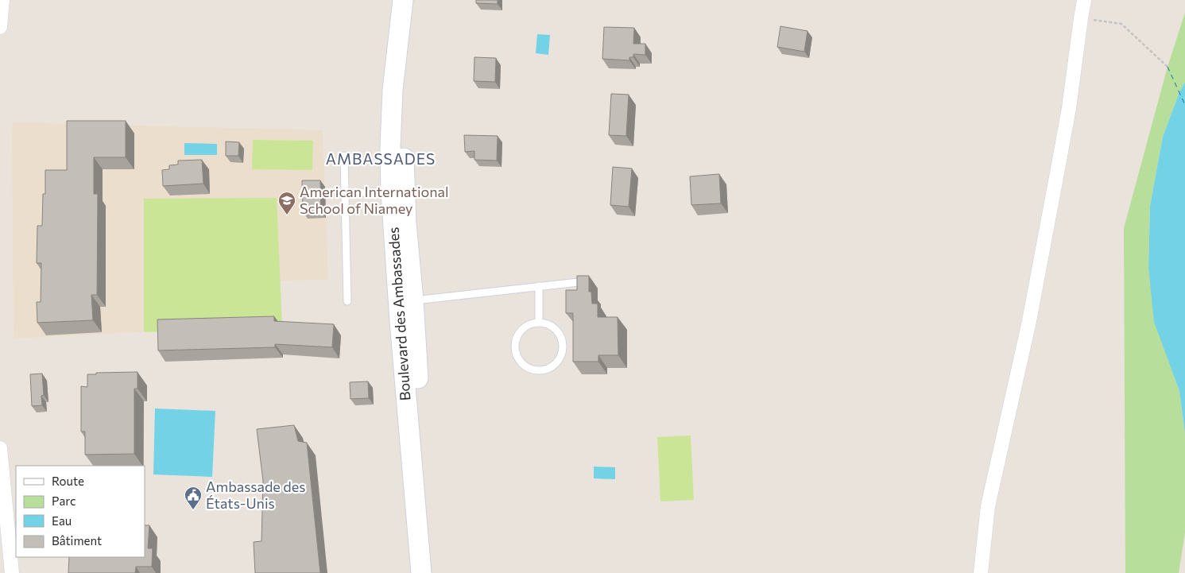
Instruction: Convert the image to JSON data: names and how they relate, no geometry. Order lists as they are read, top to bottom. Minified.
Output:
{"streets":{"main road":["Boulevard des Ambassades"]},"districts":["AMBASSADES"],"places":{"school or university":["American International School of Niamey"],"public building":["Ambassade des États-Unis"]},"legend":["Route","Parc","Eau","Bâtiment"]}
